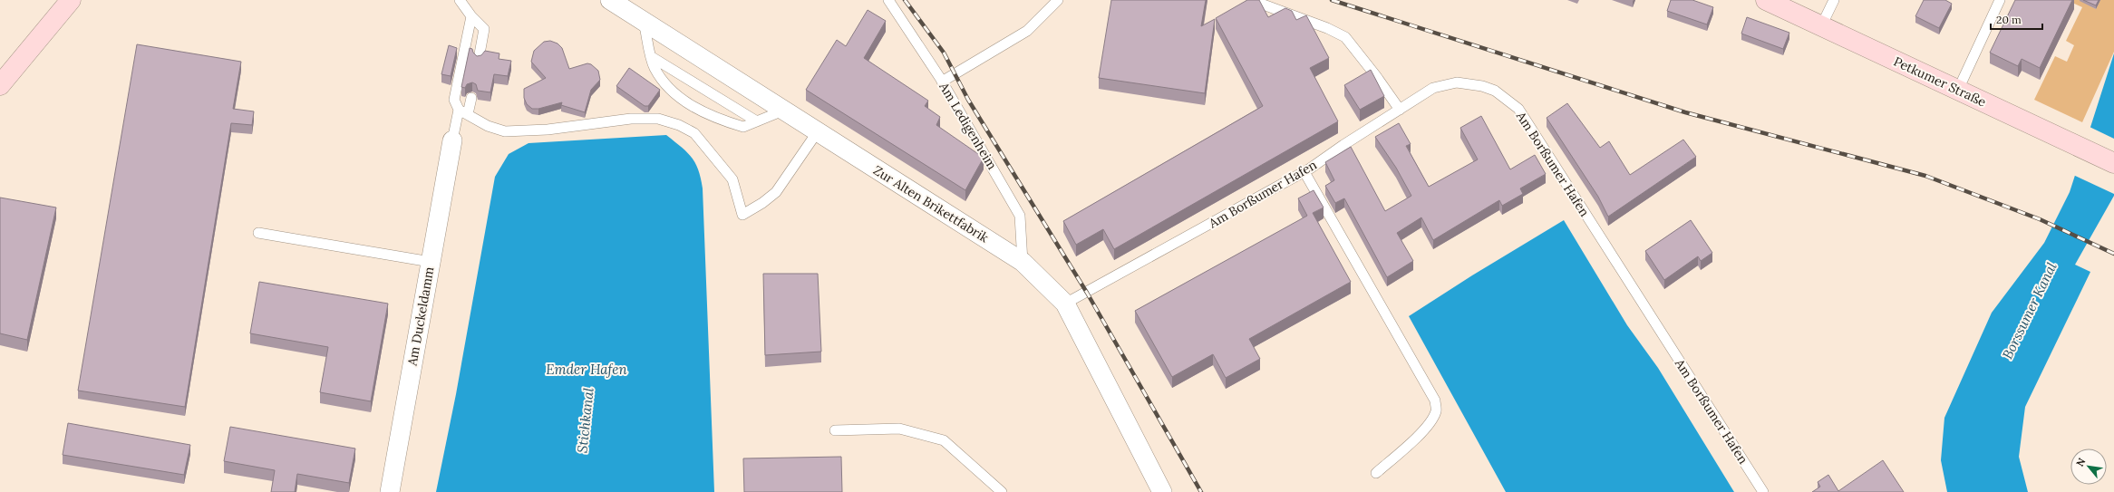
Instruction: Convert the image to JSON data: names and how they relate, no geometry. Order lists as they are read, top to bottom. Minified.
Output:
{"streets":{"main road":["Petkumer Straße"],"street":["Zur Alten Brikettfabrik","Am Duckeldamm"],"lane":["Am Ledigenheim","Am Borßumer Hafen"]},"crossings":[["Am Ledigenheim","Zur Alten Brikettfabrik"],["Am Borßumer Hafen","Zur Alten Brikettfabrik"]],"water":["Borssumer Kanal","Emder Hafen","Stichkanal"],"scale_bar":"20 m","north":"top left"}
